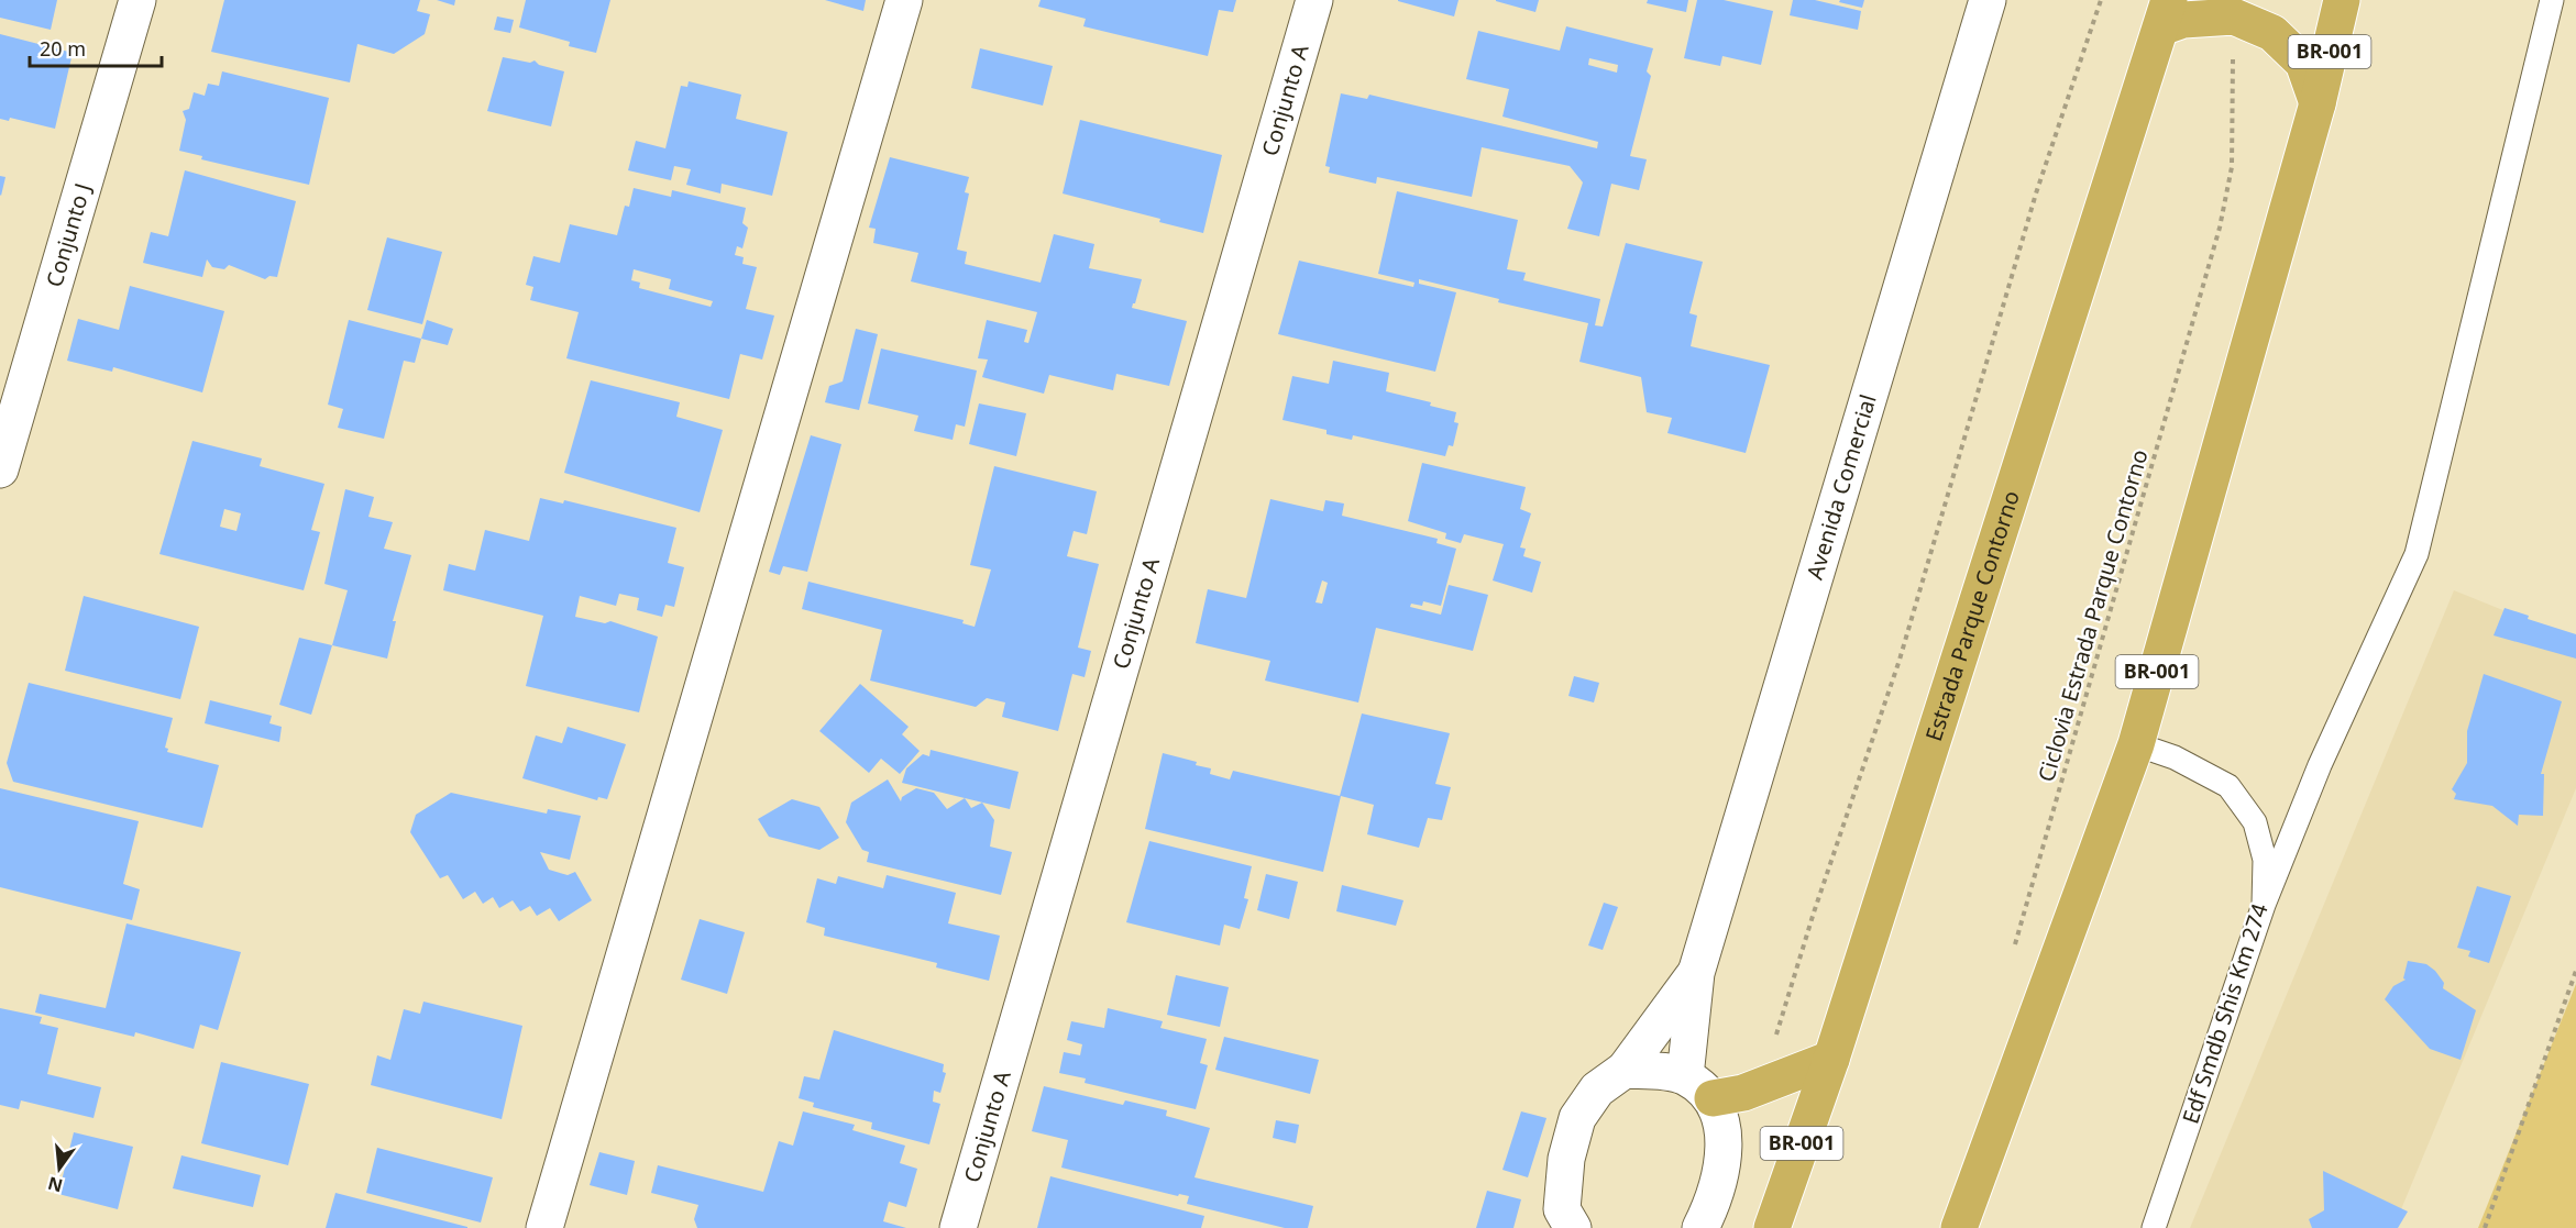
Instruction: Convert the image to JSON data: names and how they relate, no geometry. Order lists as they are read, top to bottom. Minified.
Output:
{"streets":{"highway":["BR-001","Estrada Parque Contorno"],"street":["Conjunto A","Conjunto J","Avenida Comercial"],"lane":["Edf Smdb Shis Km 274"],"path":["Ciclovia Estrada Parque Contorno"]},"crossings":[["BR-001","Edf Smdb Shis Km 274"]],"scale_bar":"20 m","north":"bottom"}
